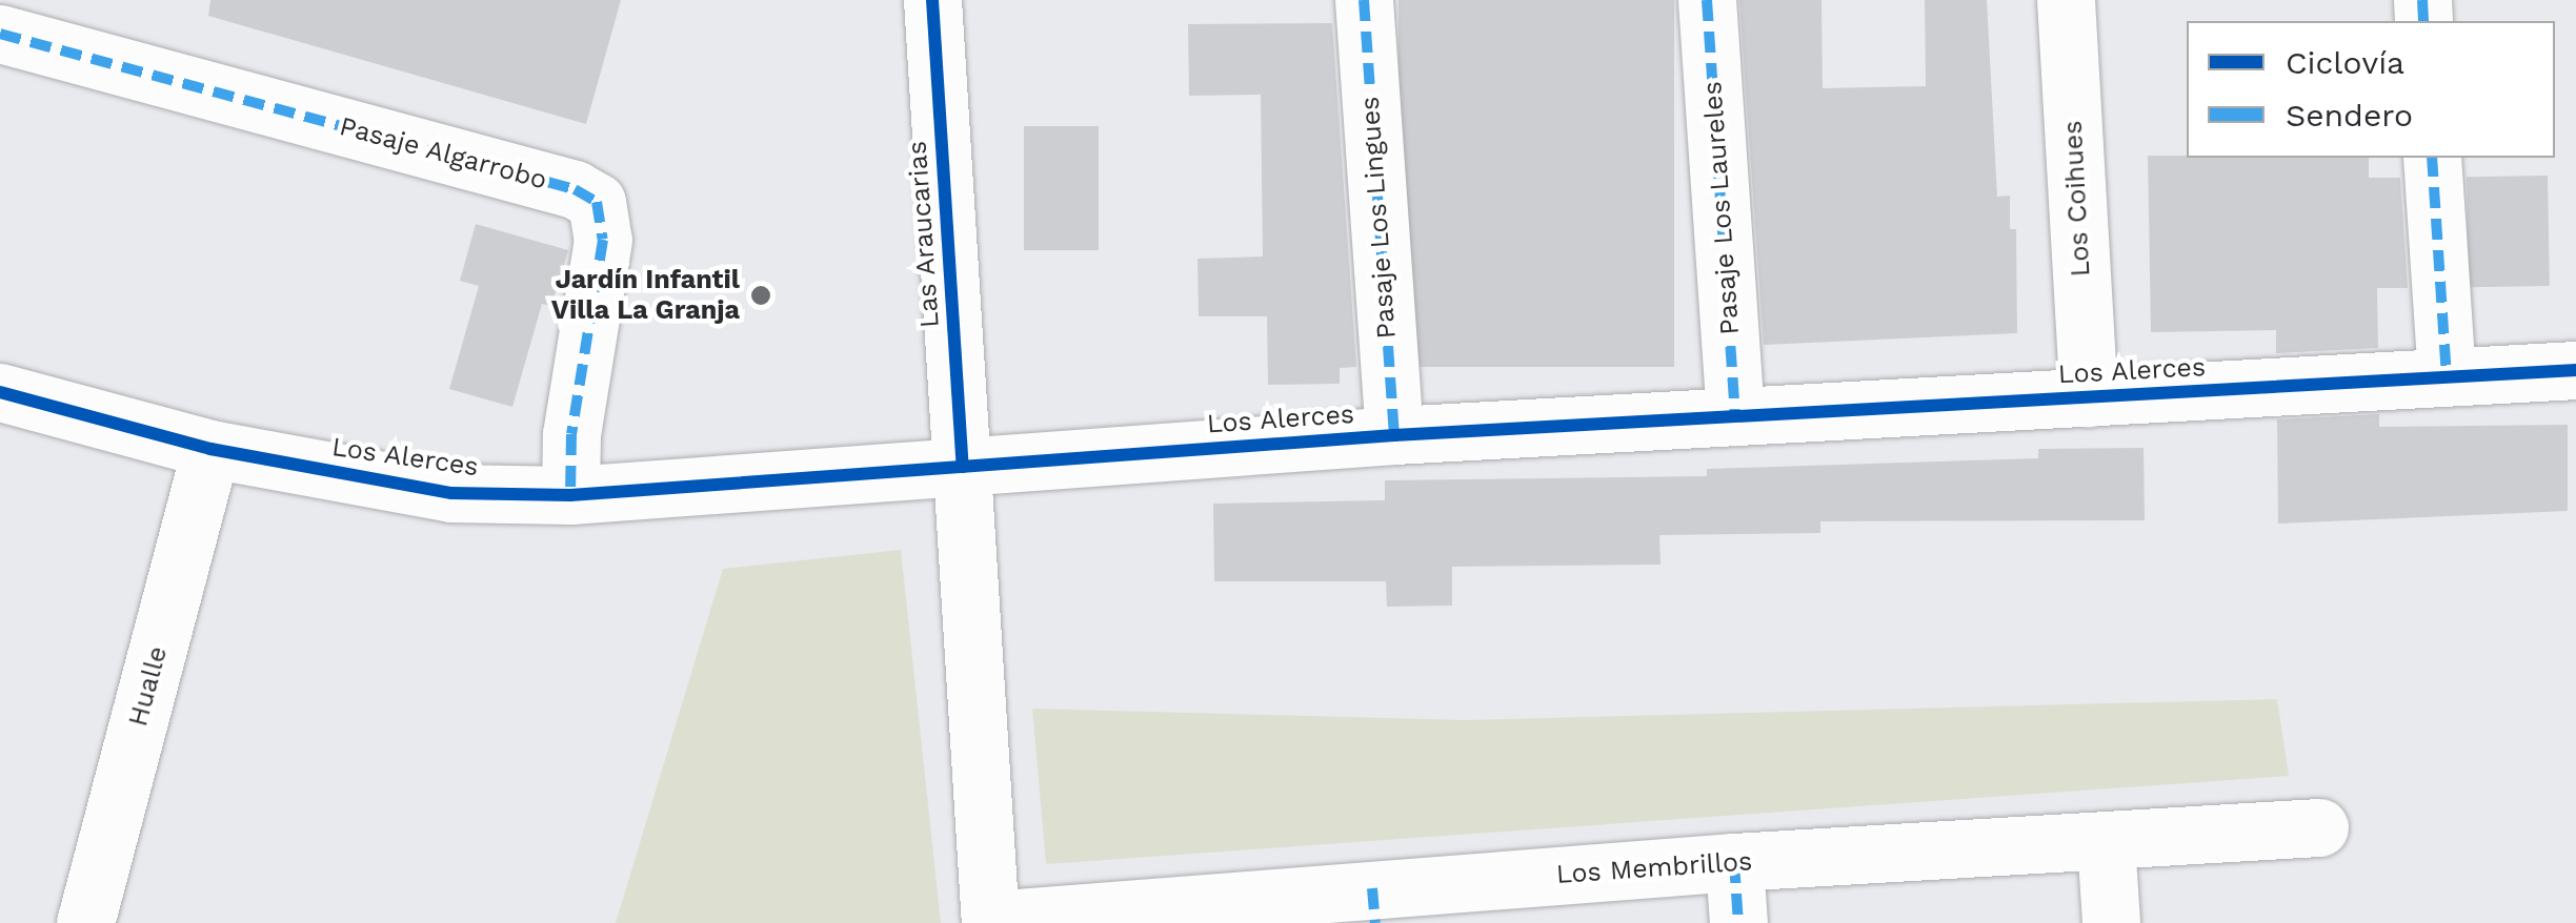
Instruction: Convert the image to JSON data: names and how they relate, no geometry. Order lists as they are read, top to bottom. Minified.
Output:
{"streets":{"street":["Pasaje Algarrobo","Los Coihues","Pasaje Los Laureles","Pasaje Los Lingues","Las Araucarias","Los Alerces","Hualle","Los Membrillos"]},"crossings":[["Pasaje Algarrobo","Los Alerces"],["Los Coihues","Los Alerces"],["Pasaje Los Laureles","Los Alerces"],["Pasaje Los Lingues","Los Alerces"],["Las Araucarias","Los Alerces"],["Las Araucarias","Los Membrillos"],["Los Alerces","Hualle"]],"places":["Jardín Infantil Villa La Granja"],"legend":["Ciclovía","Sendero"]}
